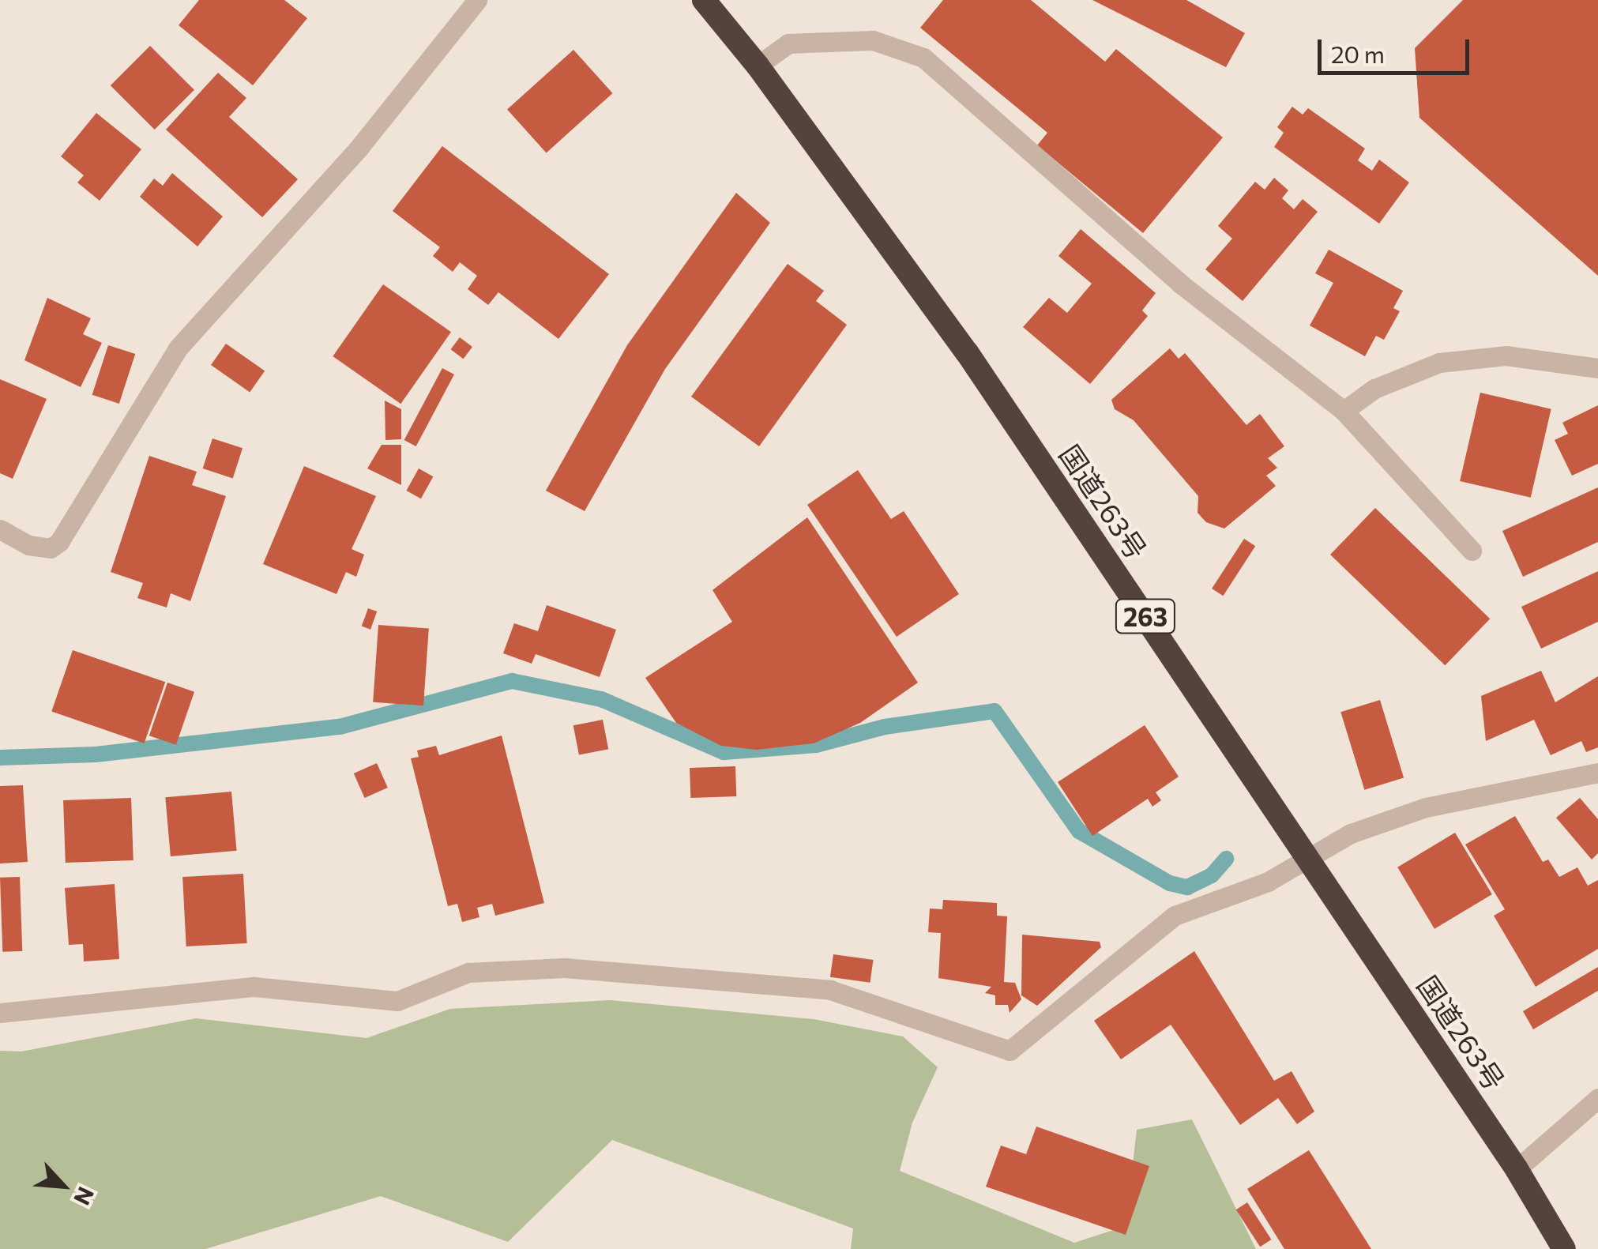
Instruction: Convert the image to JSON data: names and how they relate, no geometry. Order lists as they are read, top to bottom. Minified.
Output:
{"streets":{"highway":["国道263号","263"]},"scale_bar":"20 m","north":"bottom right"}
